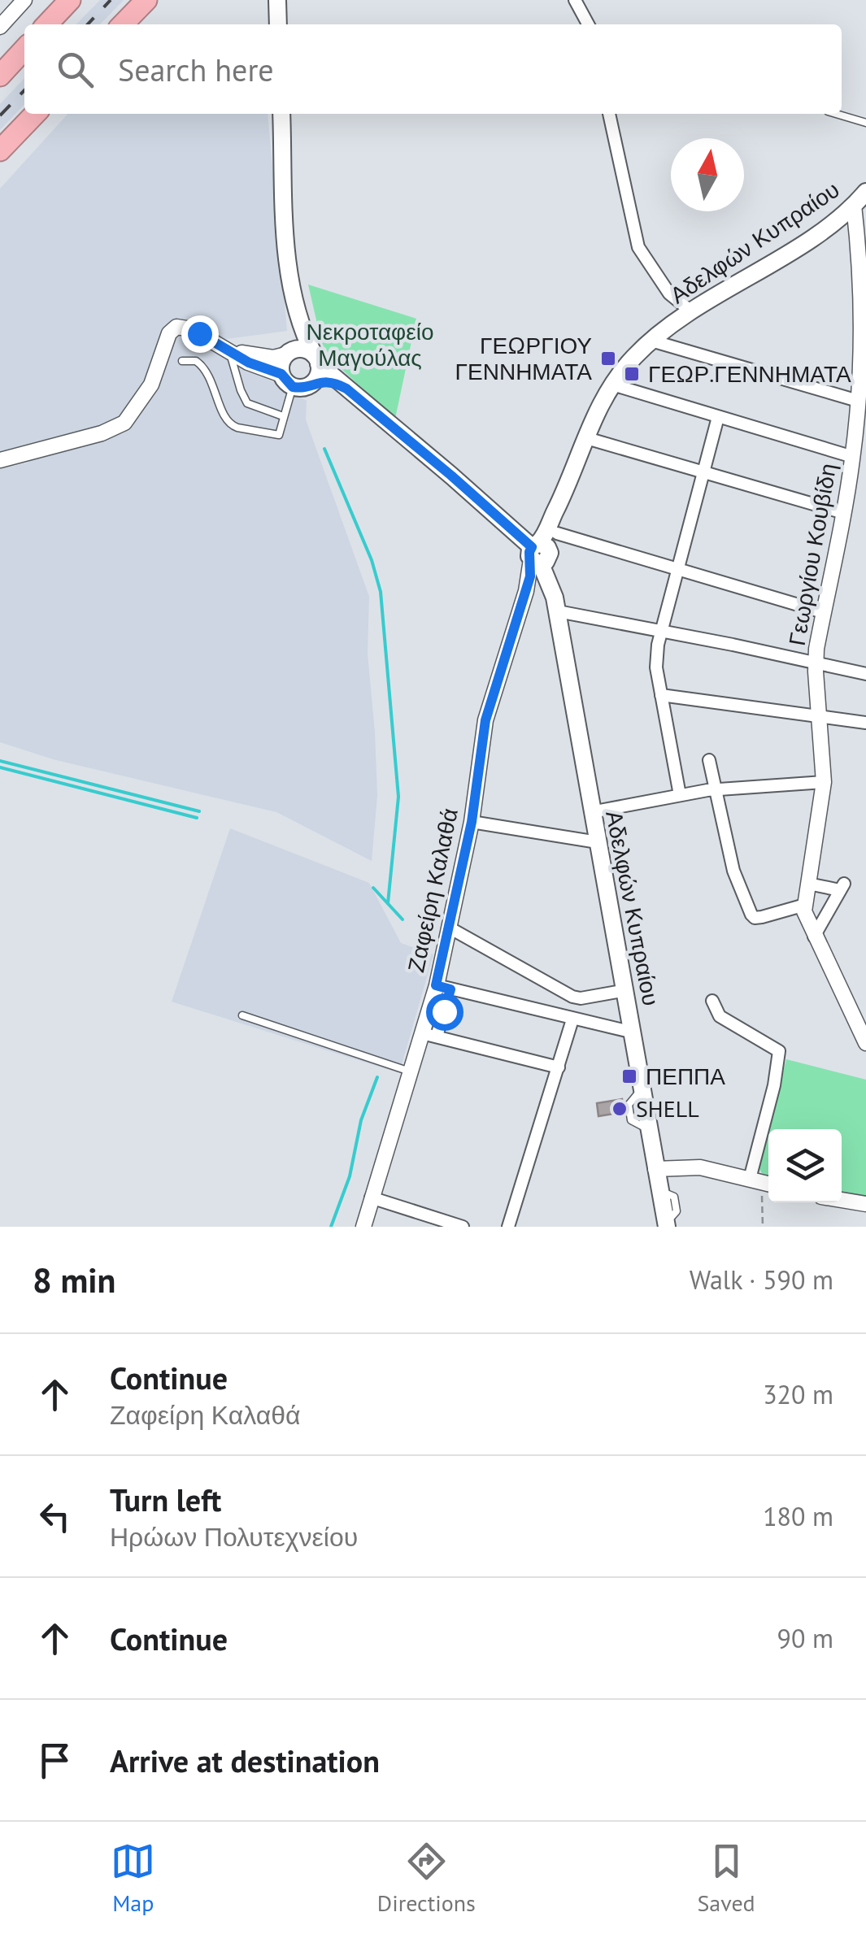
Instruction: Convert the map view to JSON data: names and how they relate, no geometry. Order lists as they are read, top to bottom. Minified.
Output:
{"streets":{"main road":["Αδελφών Κυπραίου"],"street":["Γεωργίου Κουβίδη","Ζαφείρη Καλαθά"]},"crossings":[["Αδελφών Κυπραίου","Γεωργίου Κουβίδη"],["Αδελφών Κυπραίου","Ζαφείρη Καλαθά"]],"parks":["Νεκροταφείο Μαγούλας"],"places":{"transit":["ΓΕΩΡΓΙΟΥ ΓΕΝΝΗΜΑΤΑ","ΓΕΩΡ.ΓΕΝΝΗΜΑΤΑ","ΠΕΠΠΑ"],"other":["SHELL"]},"north":"top","page":{"search":"Search here","heading":["8 min","Walk · 590 m"],"list":[["Continue","Ζαφείρη Καλαθά","320 m"],["Turn left","Ηρώων Πολυτεχνείου","180 m"],["Continue","90 m"],"Arrive at destination"],"nav":["Map","Directions","Saved"]}}
